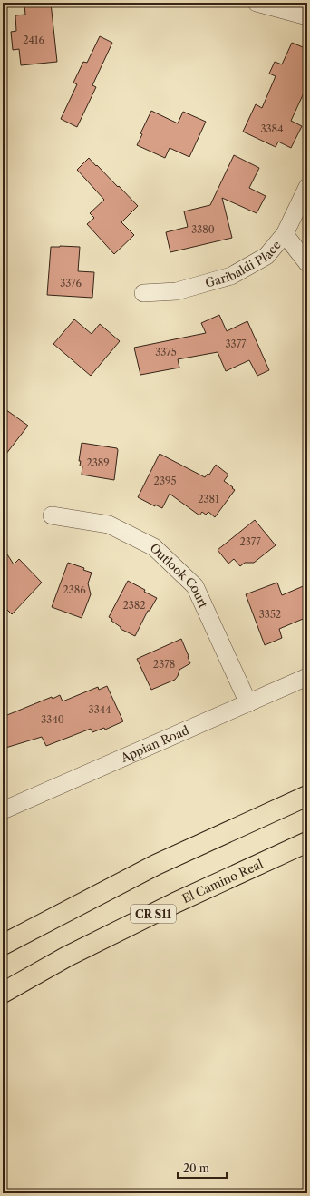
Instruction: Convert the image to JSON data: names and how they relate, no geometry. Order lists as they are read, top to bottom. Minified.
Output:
{"streets":{"main road":["El Camino Real","CR S11"],"street":["Garibaldi Place","Outlook Court","Appian Road"]},"crossings":[["Outlook Court","Appian Road"]],"house_numbers":["2416","3384","3380","3376","3377","3375","2389","2395","2381","2377","2386","2382","3352","2378","3344","3340"],"scale_bar":"20 m"}
